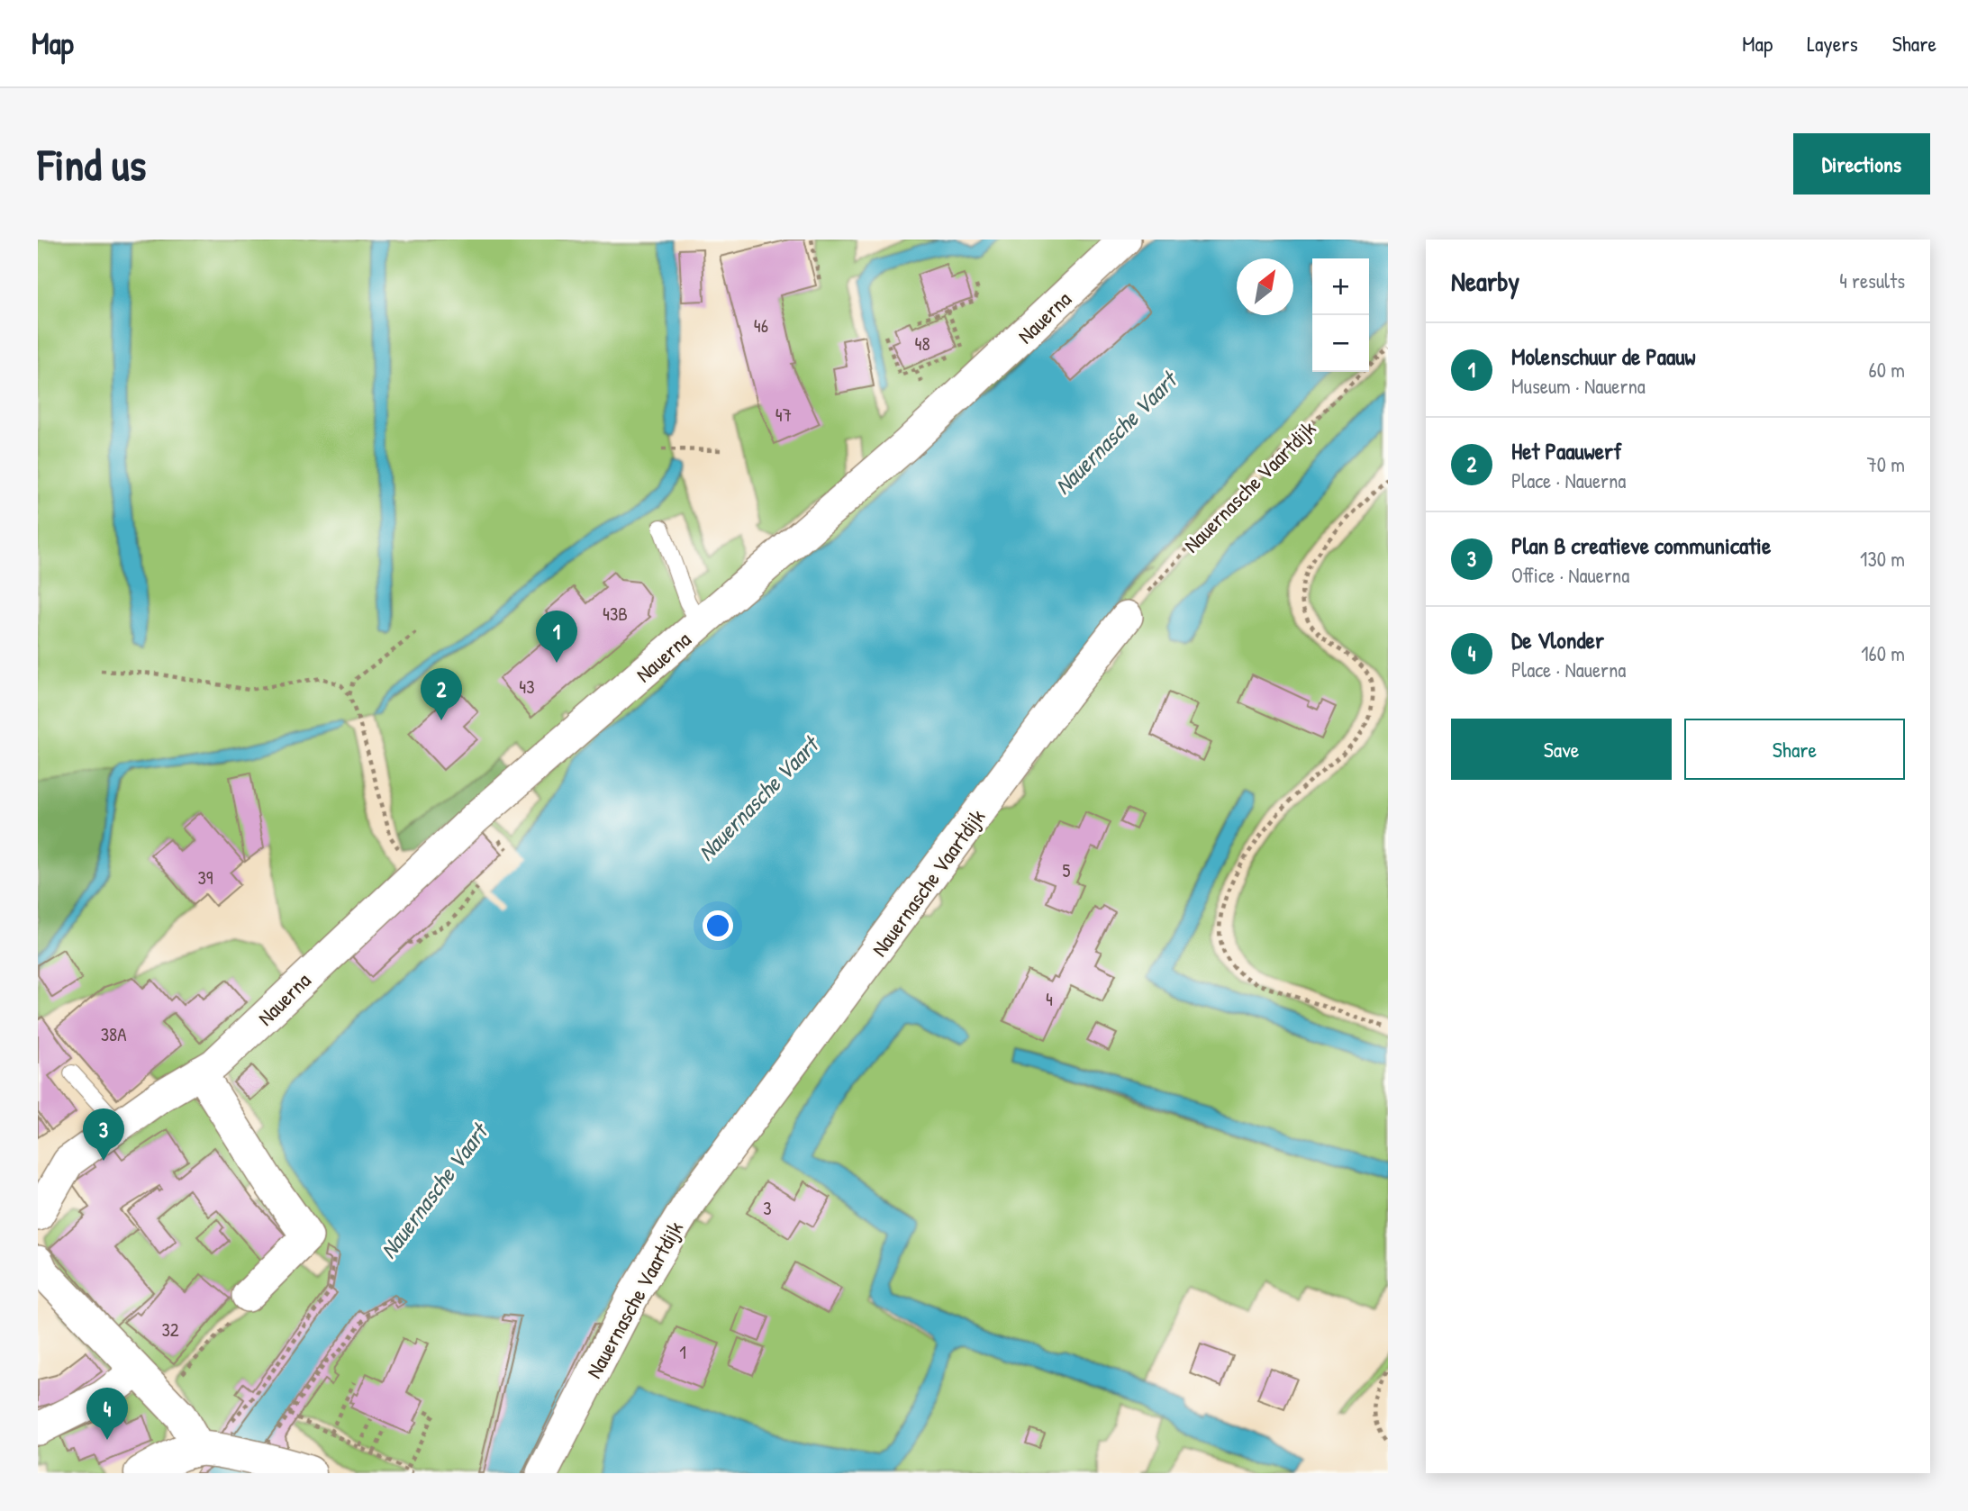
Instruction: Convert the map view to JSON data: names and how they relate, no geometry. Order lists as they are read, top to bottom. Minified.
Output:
{"streets":{"street":["Nauerna","Nauernasche Vaartdijk"]},"water":["Nauernasche Vaart"],"house_numbers":["46","48","47","43B","43","5","39","4","38A","3","32","1"],"north":"top right","page":{"header":"Map","nav":["Map","Layers","Share"],"buttons":["Directions",["Save","Share"]],"title":"Find us","heading":["Nearby","4 results"],"map_buttons":["+","−"],"list":[{"mark":"1","name":"Molenschuur de Paauw","note":"Museum · Nauerna","value":"60 m"},{"mark":"2","name":"Het Paauwerf","note":"Place · Nauerna","value":"70 m"},{"mark":"3","name":"Plan B creatieve communicatie","note":"Office · Nauerna","value":"130 m"},{"mark":"4","name":"De Vlonder","note":"Place · Nauerna","value":"160 m"}],"pins":["1","2","3","4"]}}
